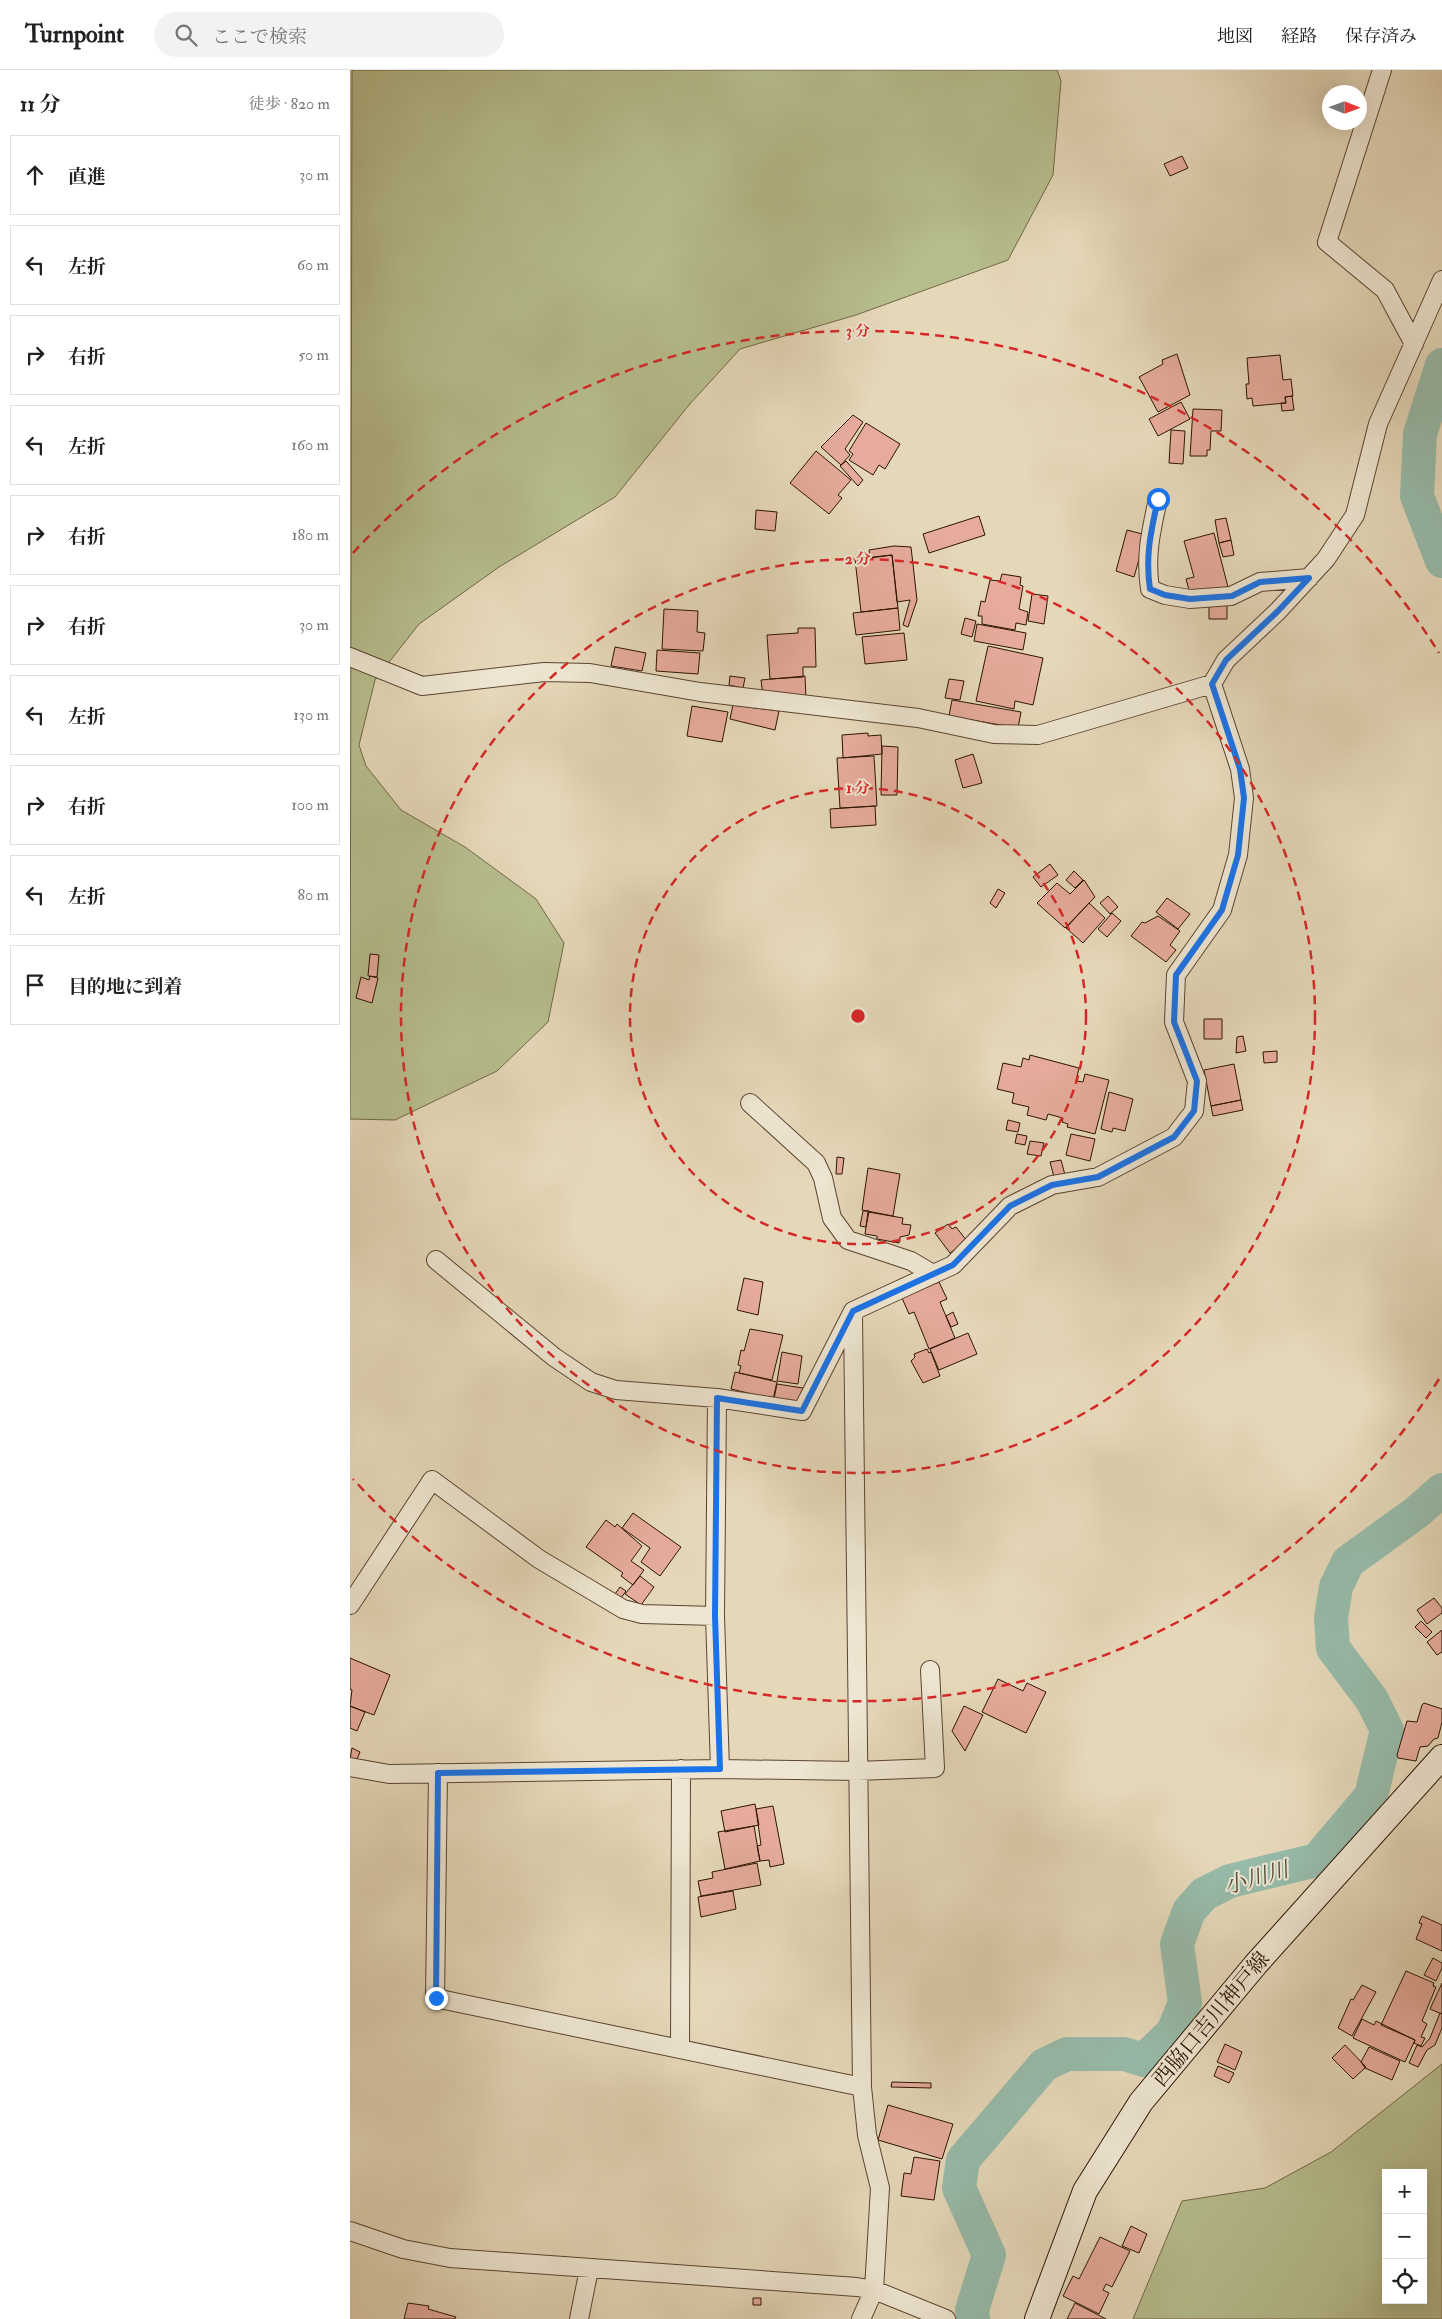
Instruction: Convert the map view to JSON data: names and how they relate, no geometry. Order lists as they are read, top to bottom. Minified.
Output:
{"streets":{"main road":["西脇口吉川神戸線"]},"water":["小川川"],"north":"right","page":{"header":"Turnpoint","search":"ここで検索","nav":["地図","経路","保存済み"],"heading":["11 分","徒歩 · 820 m"],"list":[["直進","30 m"],["左折","60 m"],["右折","50 m"],["左折","160 m"],["右折","180 m"],["右折","30 m"],["左折","130 m"],["右折","100 m"],["左折","80 m"],"目的地に到着"],"map_buttons":["+","−"]},"rings":["3 分","2 分","1 分"]}
